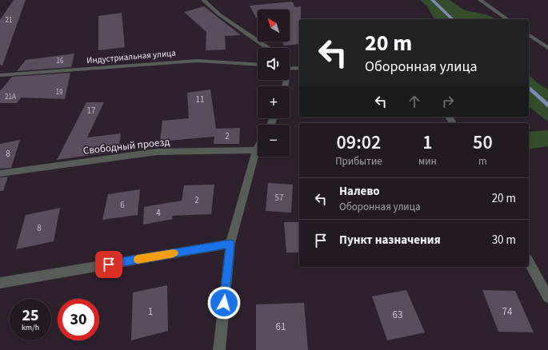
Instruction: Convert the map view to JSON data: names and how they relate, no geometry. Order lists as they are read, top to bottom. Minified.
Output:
{"streets":{"street":["Индустриальная улица","Свободный проезд"]},"house_numbers":["21","16","19","21А","11","17","2","8","57","2","6","4","8","1","74","63","61"],"north":"top left","page":{"map_buttons":["+","−"],"turn":["20 m","Оборонная улица"],"eta":["09:02","Прибытие","1","мин","50","m"],"list":[{"name":"Налево","note":"Оборонная улица","value":"20 m"},{"name":"Пункт назначения","value":"30 m"}],"speed":"25 km/h","limit":"30"}}
